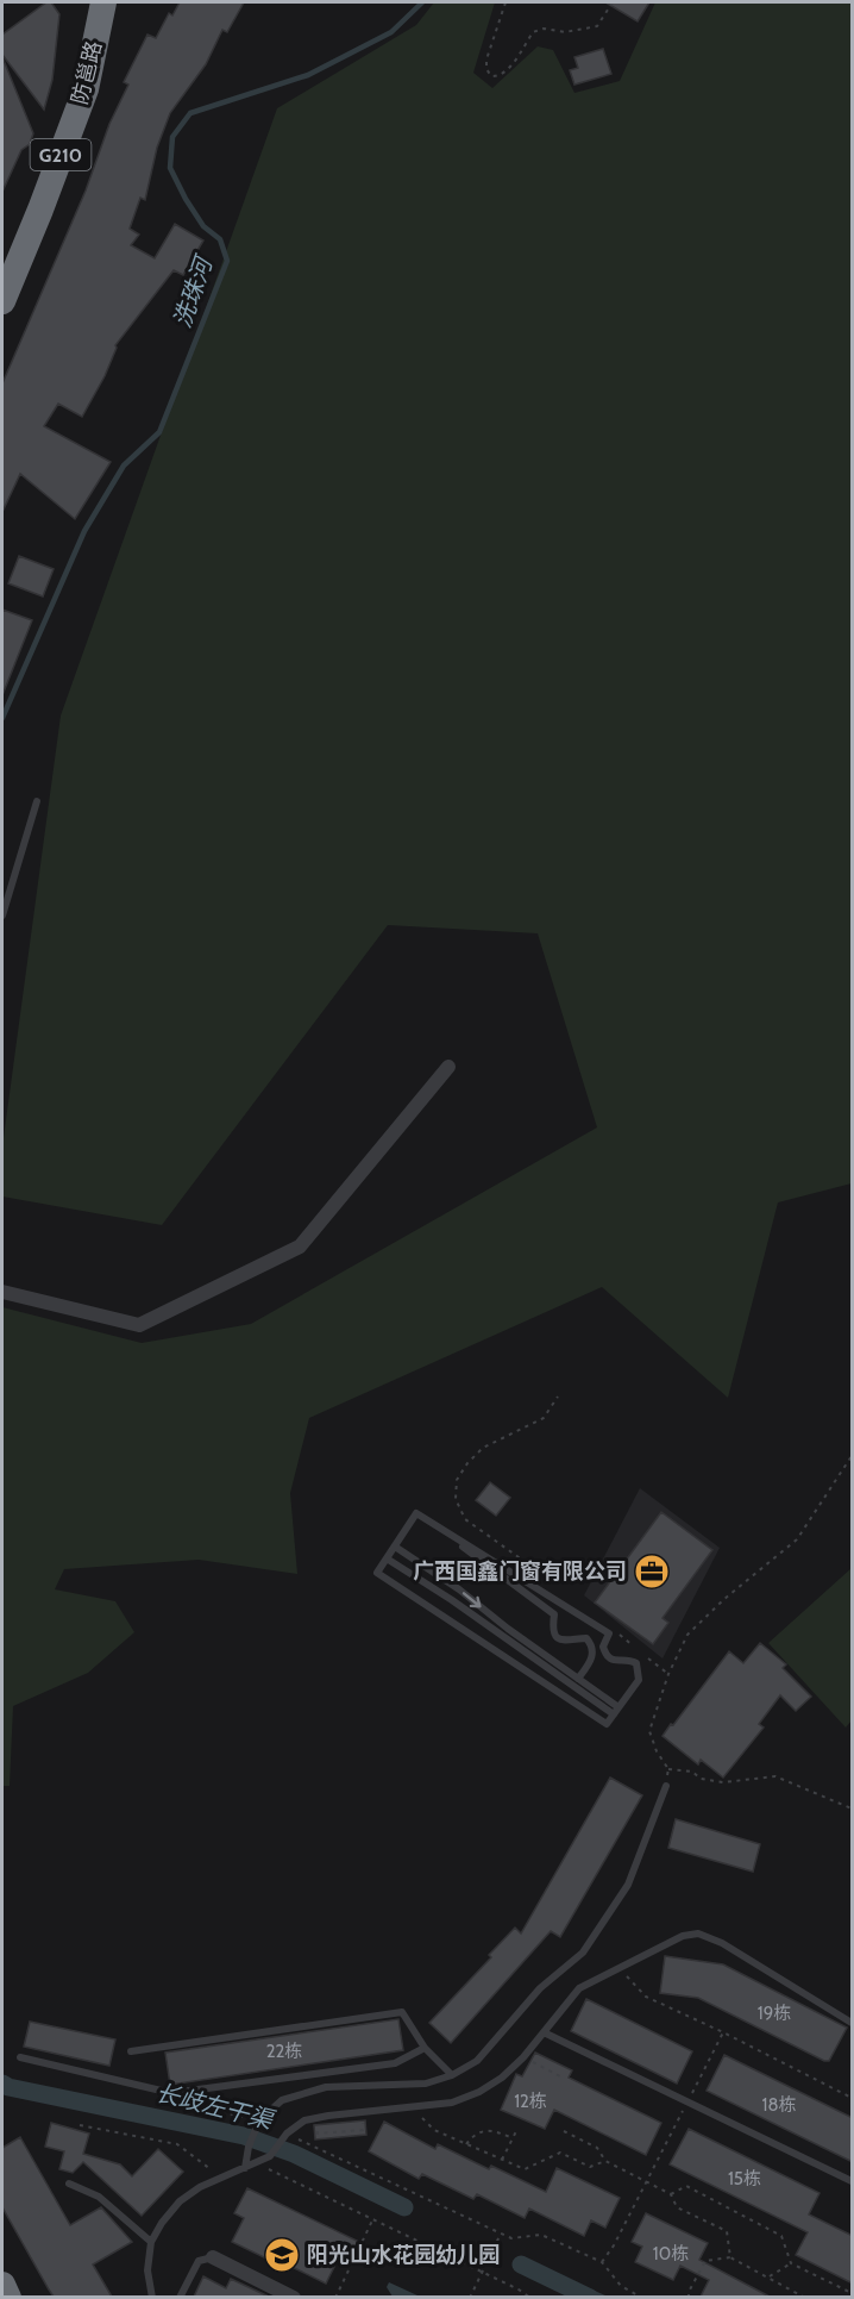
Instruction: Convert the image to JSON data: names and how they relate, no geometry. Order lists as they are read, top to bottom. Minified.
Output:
{"streets":{"highway":["防邕路","G210"]},"water":["洗珠河","长歧左干渠"],"places":{"office":["广西国鑫门窗有限公司"],"school or university":["阳光山水花园幼儿园"]},"house_numbers":["19栋","22栋","12栋","18栋","15栋","10栋"]}
